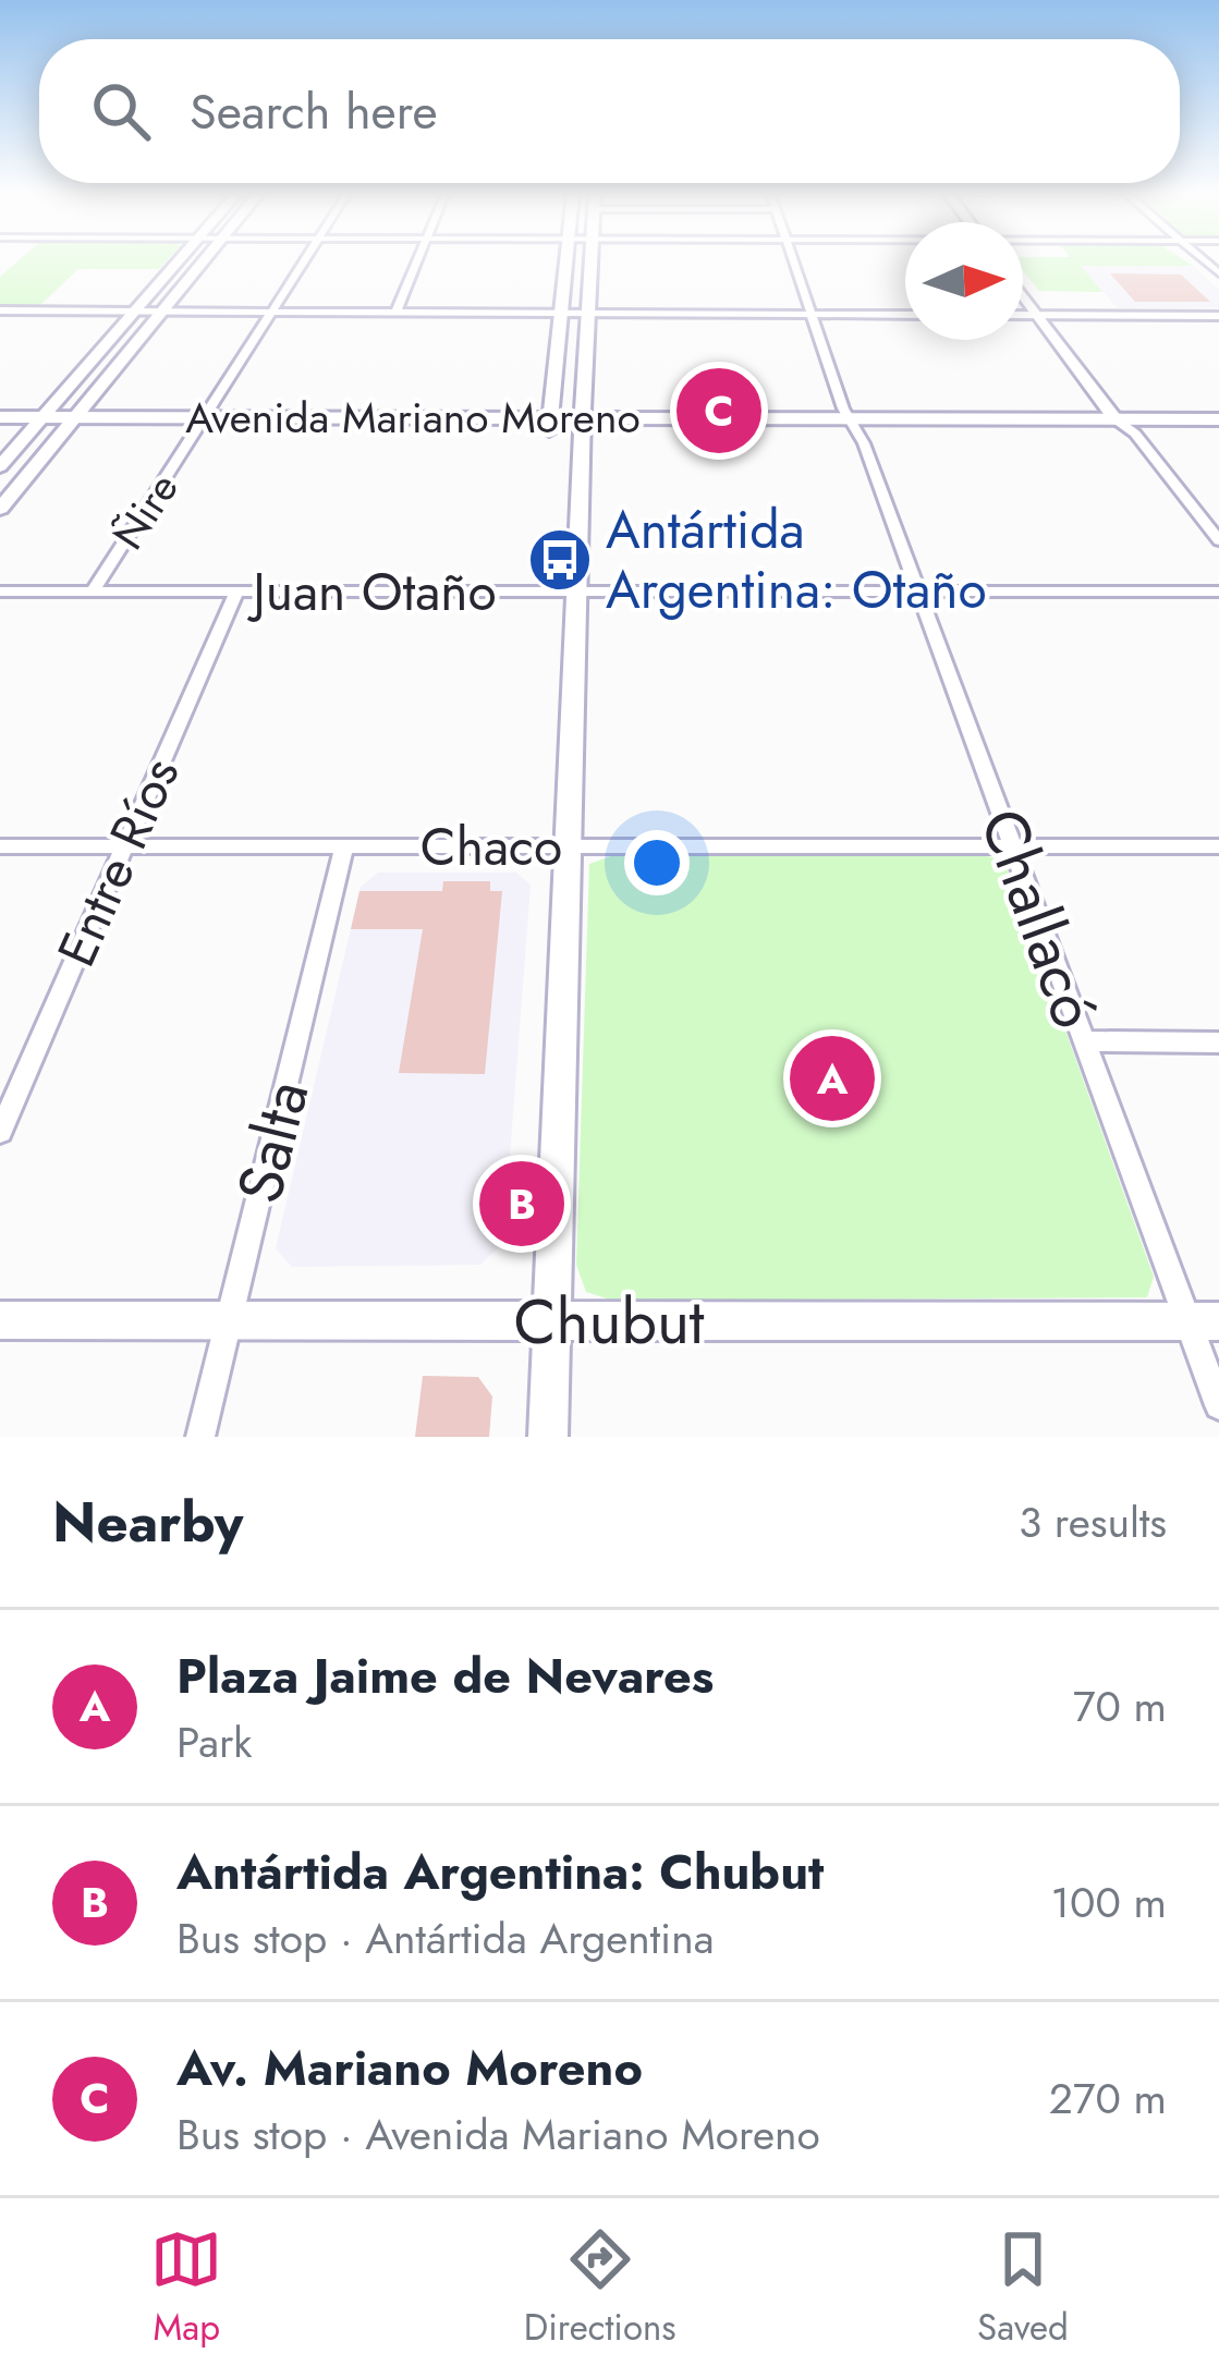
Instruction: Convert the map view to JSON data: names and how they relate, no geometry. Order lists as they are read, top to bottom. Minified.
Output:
{"streets":{"main road":["Avenida Mariano Moreno","Chubut"],"street":["Ñire","Juan Otaño","Chaco","Entre Ríos","Challacó","Salta"]},"crossings":[["Avenida Mariano Moreno","Ñire"],["Avenida Mariano Moreno","Challacó"],["Ñire","Juan Otaño"],["Juan Otaño","Entre Ríos"],["Juan Otaño","Challacó"],["Chaco","Entre Ríos"],["Chaco","Challacó"],["Chaco","Salta"],["Challacó","Chubut"],["Salta","Chubut"]],"places":{"bus stop":["Antártida Argentina: Otaño"]},"north":"right","page":{"search":"Search here","pins":["C","A","B"],"heading":["Nearby","3 results"],"list":[{"mark":"A","name":"Plaza Jaime de Nevares","note":"Park","value":"70 m"},{"mark":"B","name":"Antártida Argentina: Chubut","note":"Bus stop · Antártida Argentina","value":"100 m"},{"mark":"C","name":"Av. Mariano Moreno","note":"Bus stop · Avenida Mariano Moreno","value":"270 m"}],"nav":["Map","Directions","Saved"]}}
